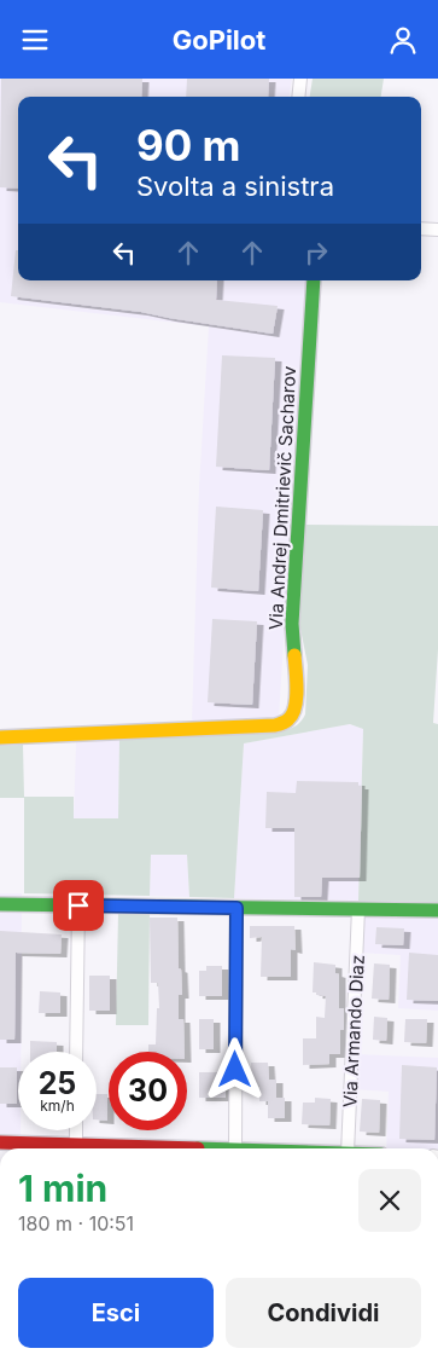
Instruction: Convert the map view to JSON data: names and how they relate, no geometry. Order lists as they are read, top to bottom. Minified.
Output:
{"streets":{"street":["Via Andrej Dmitrievič Sacharov","Via Armando Diaz"]},"page":{"header":"GoPilot","turn":["90 m","Svolta a sinistra"],"speed":"25 km/h","limit":"30","heading":["1 min","180 m · 10:51"],"buttons":["Esci","Condividi"]}}
